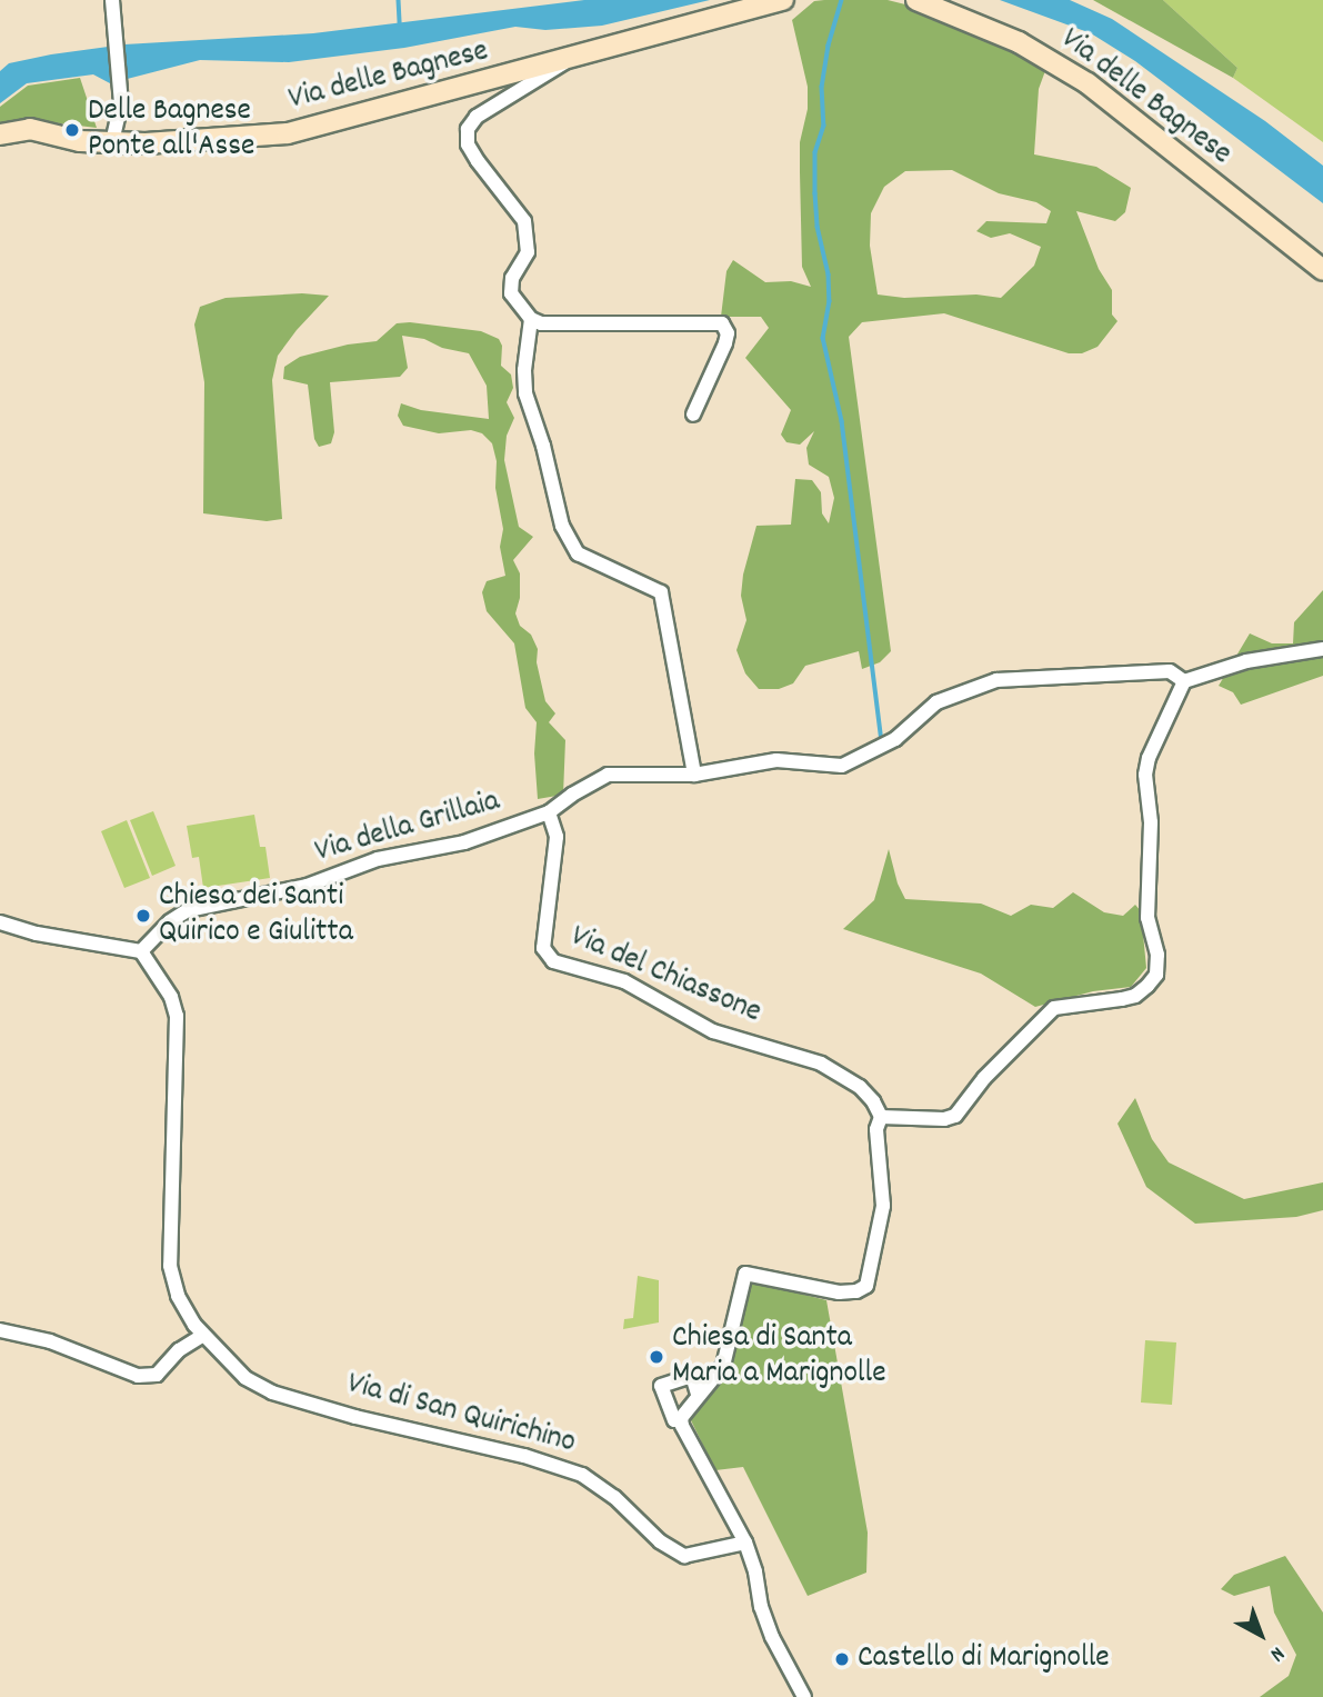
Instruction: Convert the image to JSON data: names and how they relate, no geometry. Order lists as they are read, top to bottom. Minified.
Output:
{"streets":{"main road":["Via delle Bagnese"],"street":["Via della Grillaia","Via del Chiassone","Via di San Quirichino"]},"crossings":[["Via della Grillaia","Via del Chiassone"],["Via della Grillaia","Via di San Quirichino"]],"places":["Delle Bagnese Ponte all'Asse","Chiesa dei Santi Quirico e Giulitta","Chiesa di Santa Maria a Marignolle","Castello di Marignolle"],"north":"bottom right"}
